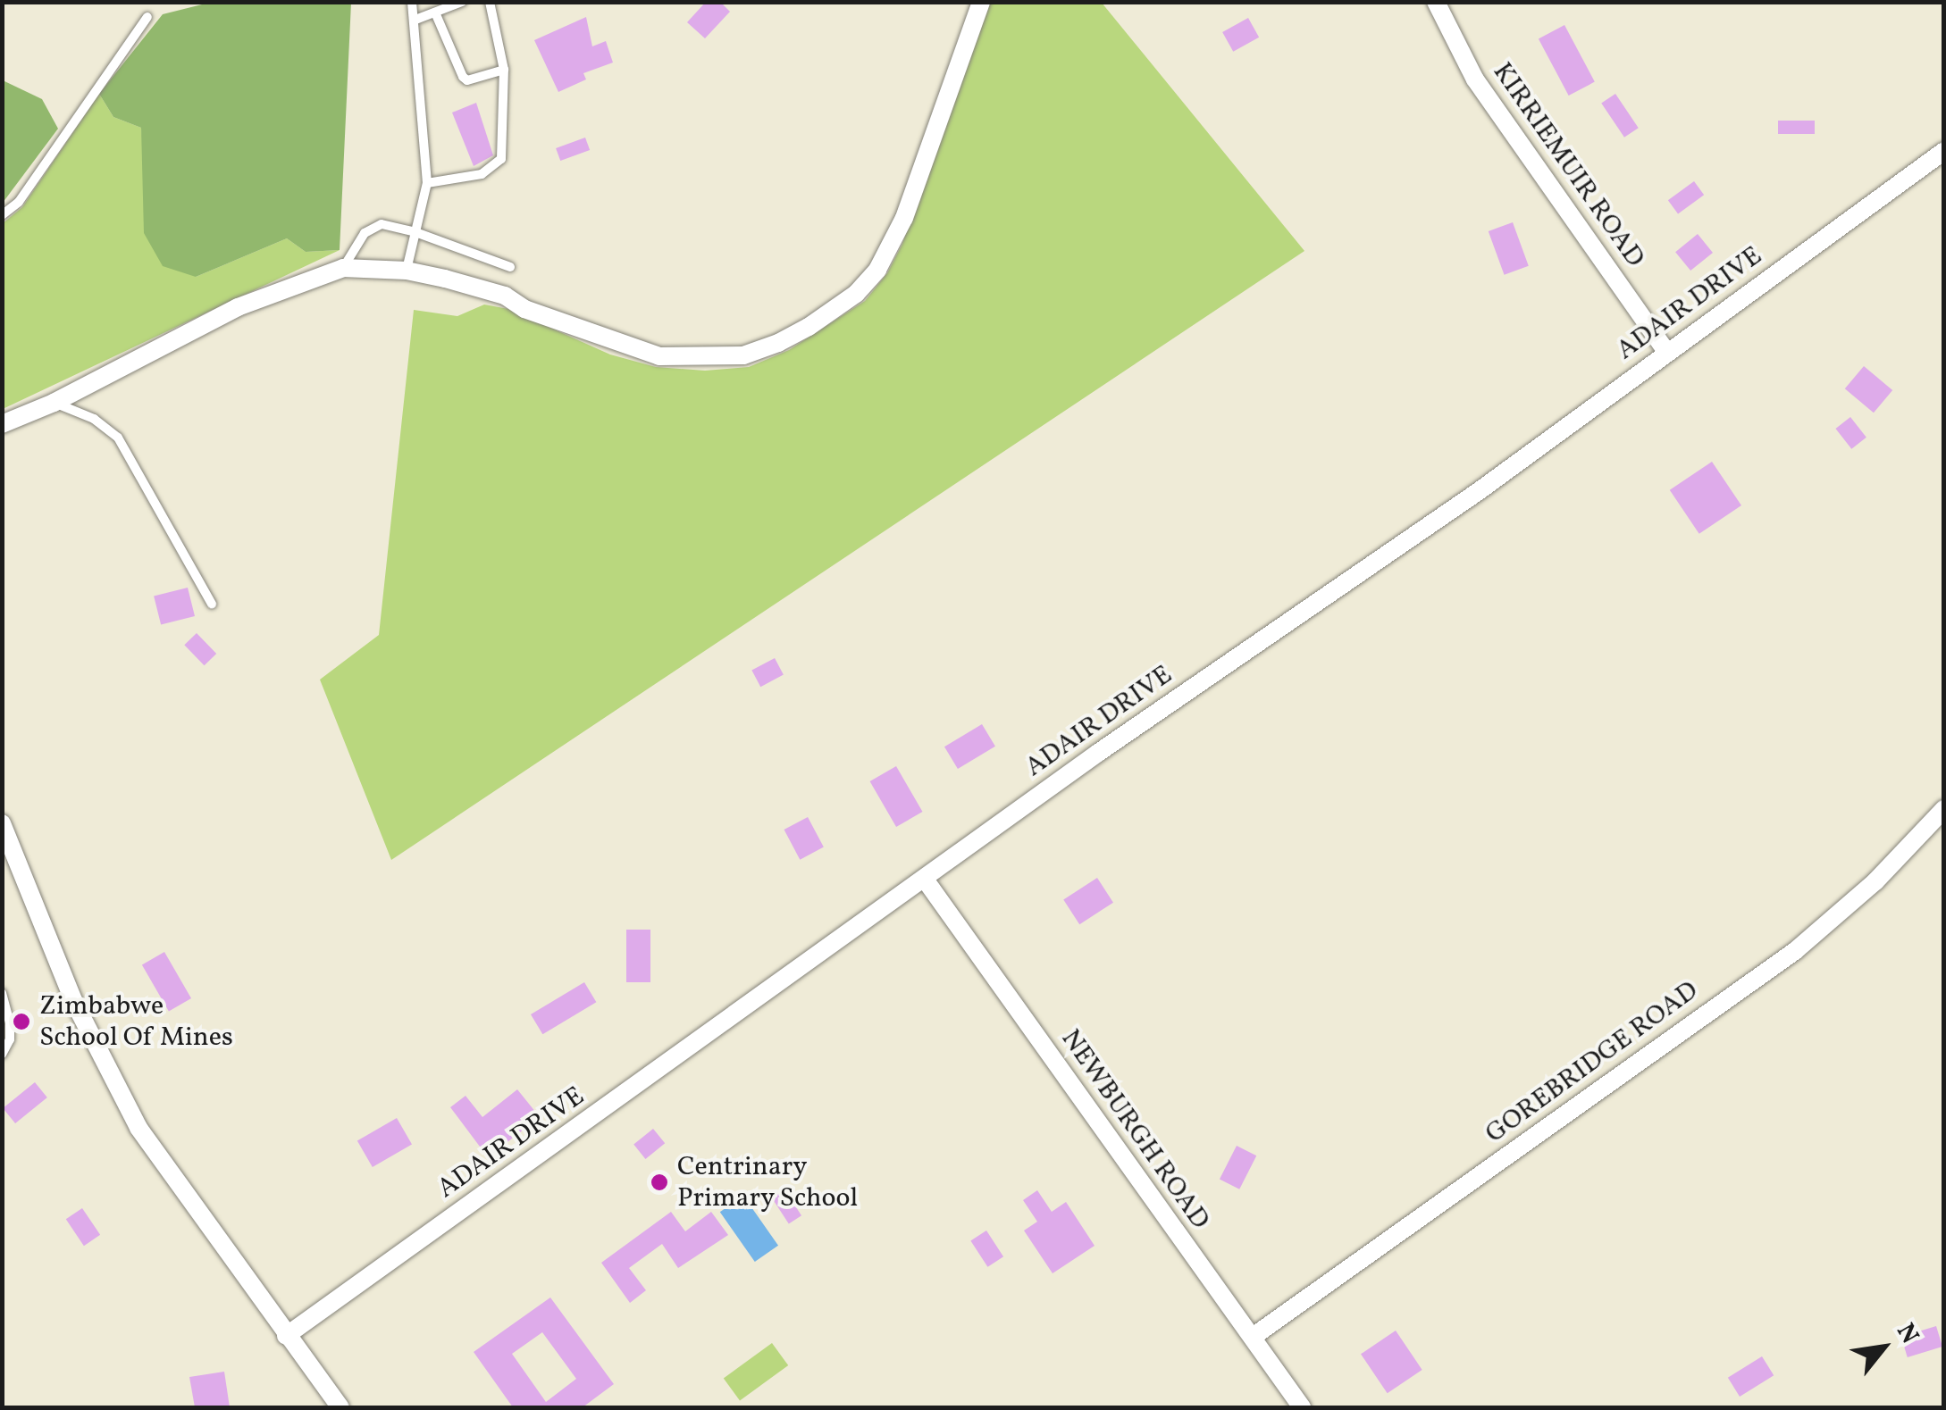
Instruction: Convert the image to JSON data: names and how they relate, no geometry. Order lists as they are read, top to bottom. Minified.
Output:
{"streets":{"street":["KIRRIEMUIR ROAD","ADAIR DRIVE","GOREBRIDGE ROAD","NEWBURGH ROAD"]},"crossings":[["KIRRIEMUIR ROAD","ADAIR DRIVE"],["ADAIR DRIVE","NEWBURGH ROAD"],["GOREBRIDGE ROAD","NEWBURGH ROAD"]],"places":["Zimbabwe School Of Mines","Centrinary Primary School"],"north":"top right"}
